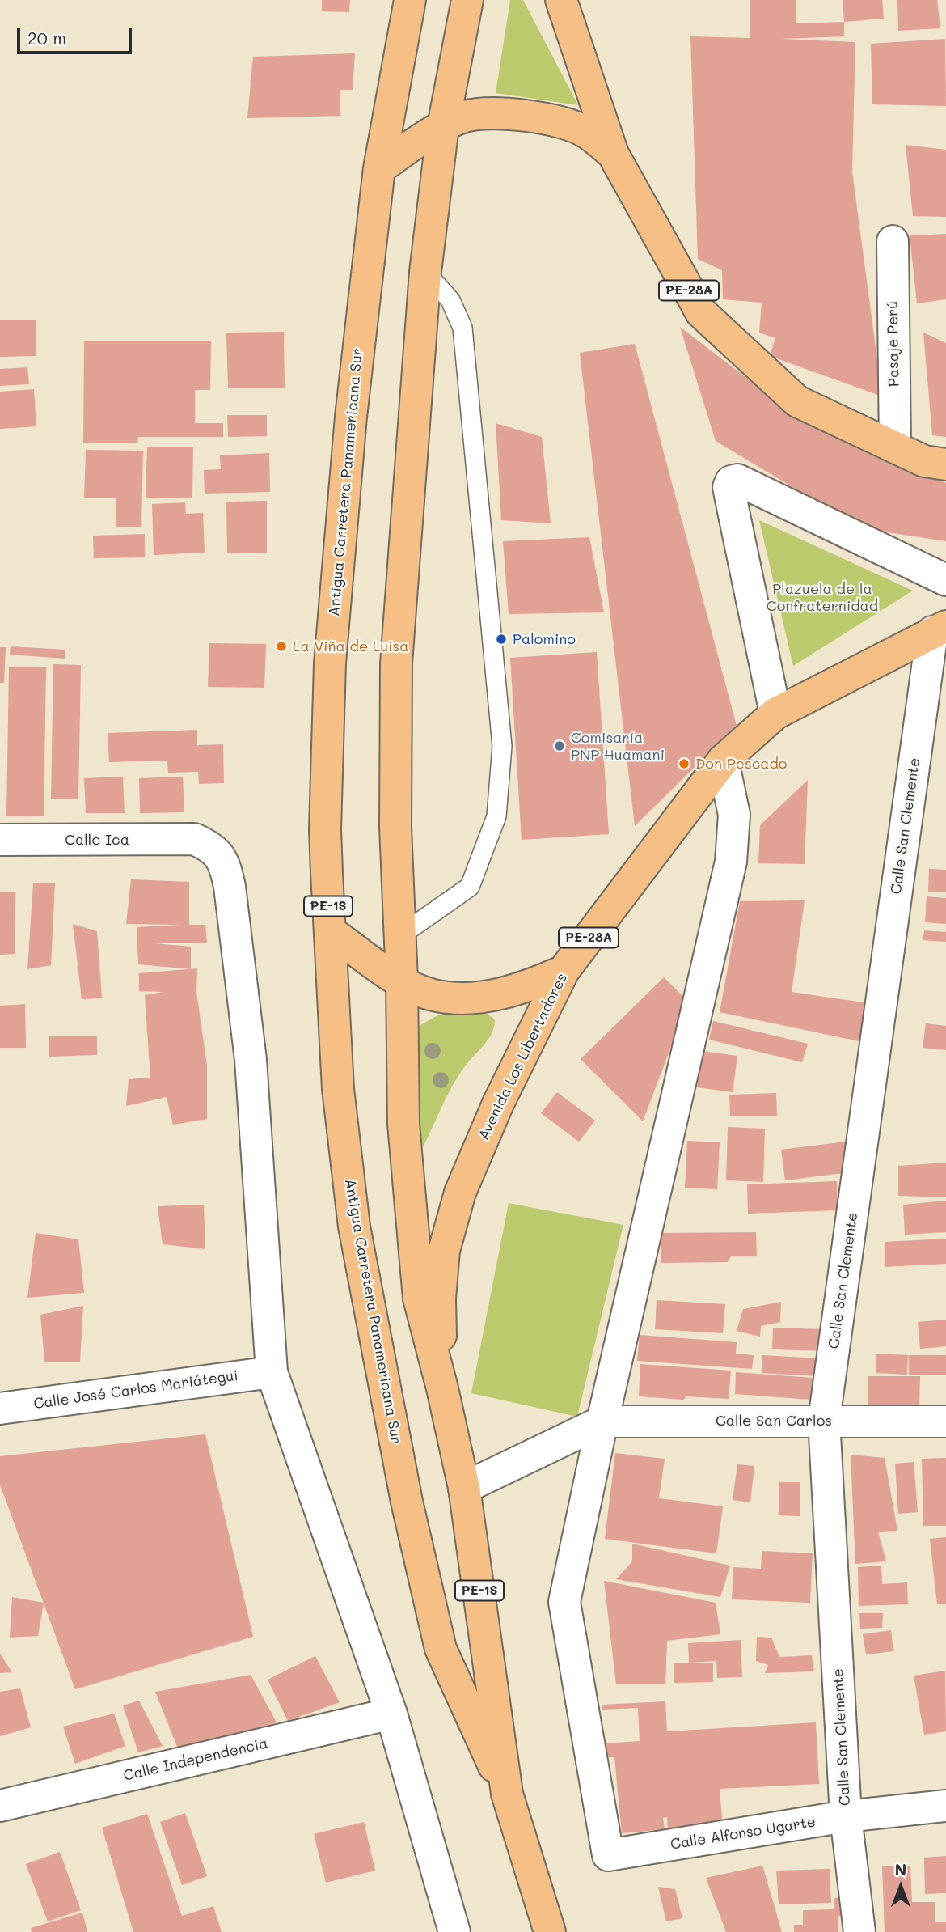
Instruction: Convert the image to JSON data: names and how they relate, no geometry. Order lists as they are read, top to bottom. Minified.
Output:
{"streets":{"highway":["PE-28A","Antigua Carretera Panamericana Sur","PE-1S","Avenida Los Libertadores"],"street":["Pasaje Perú","Calle San Clemente","Calle Ica","Calle José Carlos Mariátegui","Calle San Carlos","Calle Independencia","Calle Alfonso Ugarte"]},"crossings":[["PE-28A","Pasaje Perú"],["PE-28A","Antigua Carretera Panamericana Sur"],["PE-28A","Avenida Los Libertadores"],["Antigua Carretera Panamericana Sur","Avenida Los Libertadores"],["Calle San Clemente","Avenida Los Libertadores"],["Calle San Clemente","Calle San Carlos"],["Calle San Clemente","Calle Alfonso Ugarte"],["Calle Ica","Calle José Carlos Mariátegui"],["Calle San Carlos","Calle Alfonso Ugarte"]],"parks":["Plazuela de la Confraternidad"],"places":["Palomino","La Viña de Luisa","Comisaría PNP Huamani","Don Pescado"],"scale_bar":"20 m","north":"top"}
